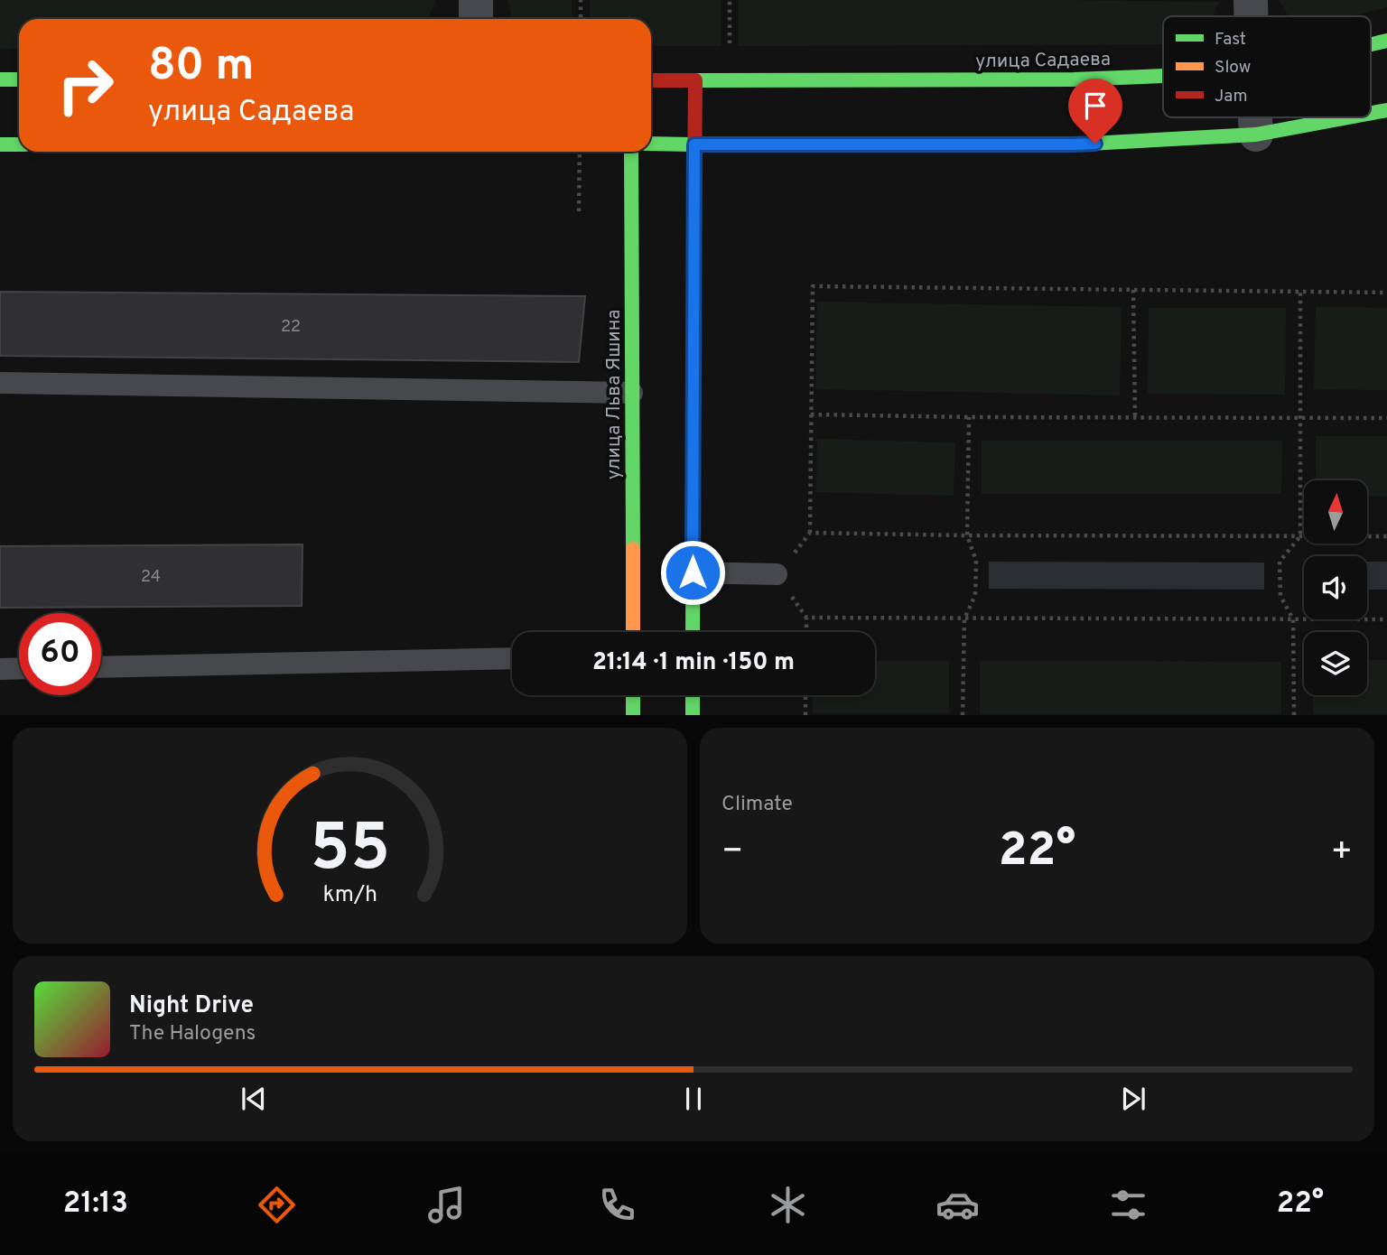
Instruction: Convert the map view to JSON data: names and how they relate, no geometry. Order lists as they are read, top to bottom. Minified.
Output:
{"streets":{"main road":["улица Садаева","улица Льва Яшина"]},"house_numbers":["22","24"],"legend":["Fast","Slow","Jam"],"north":"top","page":{"turn":["80 m","улица Садаева"],"limit":"60","trip":"21:14 · 1 min · 150 m","tile":"Climate","heat":["−","22°","+"],"song":["Night Drive","The Halogens"],"tabs":["21:13","22°"],"gauge":["55","km/h"]}}
